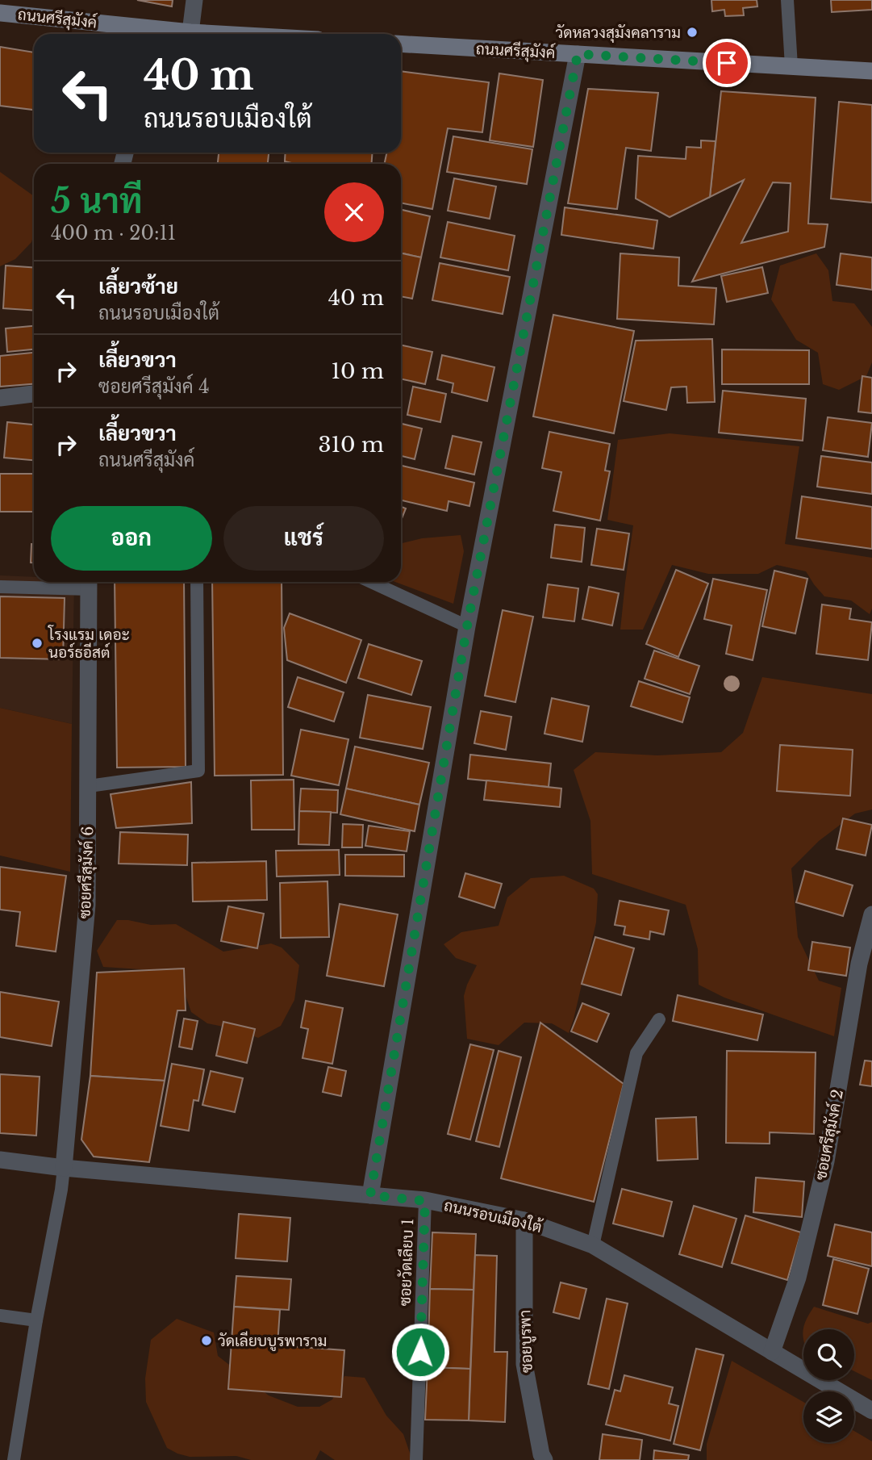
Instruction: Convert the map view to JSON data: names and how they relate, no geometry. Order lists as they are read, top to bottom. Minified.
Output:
{"streets":{"street":["ถนนศรีสุมังค์","ซอยศรีสุมังค์ 6","ซอยศรีสุมังค์ 2","ถนนรอบเมืองใต้","ซอยบูรพา"],"lane":["ซอยวัดเลียบ 1"]},"crossings":[["ซอยศรีสุมังค์ 6","ถนนรอบเมืองใต้"],["ซอยศรีสุมังค์ 2","ถนนรอบเมืองใต้"],["ถนนรอบเมืองใต้","ซอยวัดเลียบ 1"],["ถนนรอบเมืองใต้","ซอยบูรพา"]],"places":["วัดหลวงสุมังคลาราม","โรงแรม เดอะ นอร์ธอีสต์","วัดเลียบบูรพาราม"],"page":{"turn":["40 m","ถนนรอบเมืองใต้"],"heading":["5 นาที","400 m · 20:11"],"list":[{"name":"เลี้ยวซ้าย","note":"ถนนรอบเมืองใต้","value":"40 m"},{"name":"เลี้ยวขวา","note":"ซอยศรีสุมังค์ 4","value":"10 m"},{"name":"เลี้ยวขวา","note":"ถนนศรีสุมังค์","value":"310 m"}],"buttons":["ออก","แชร์"]}}
